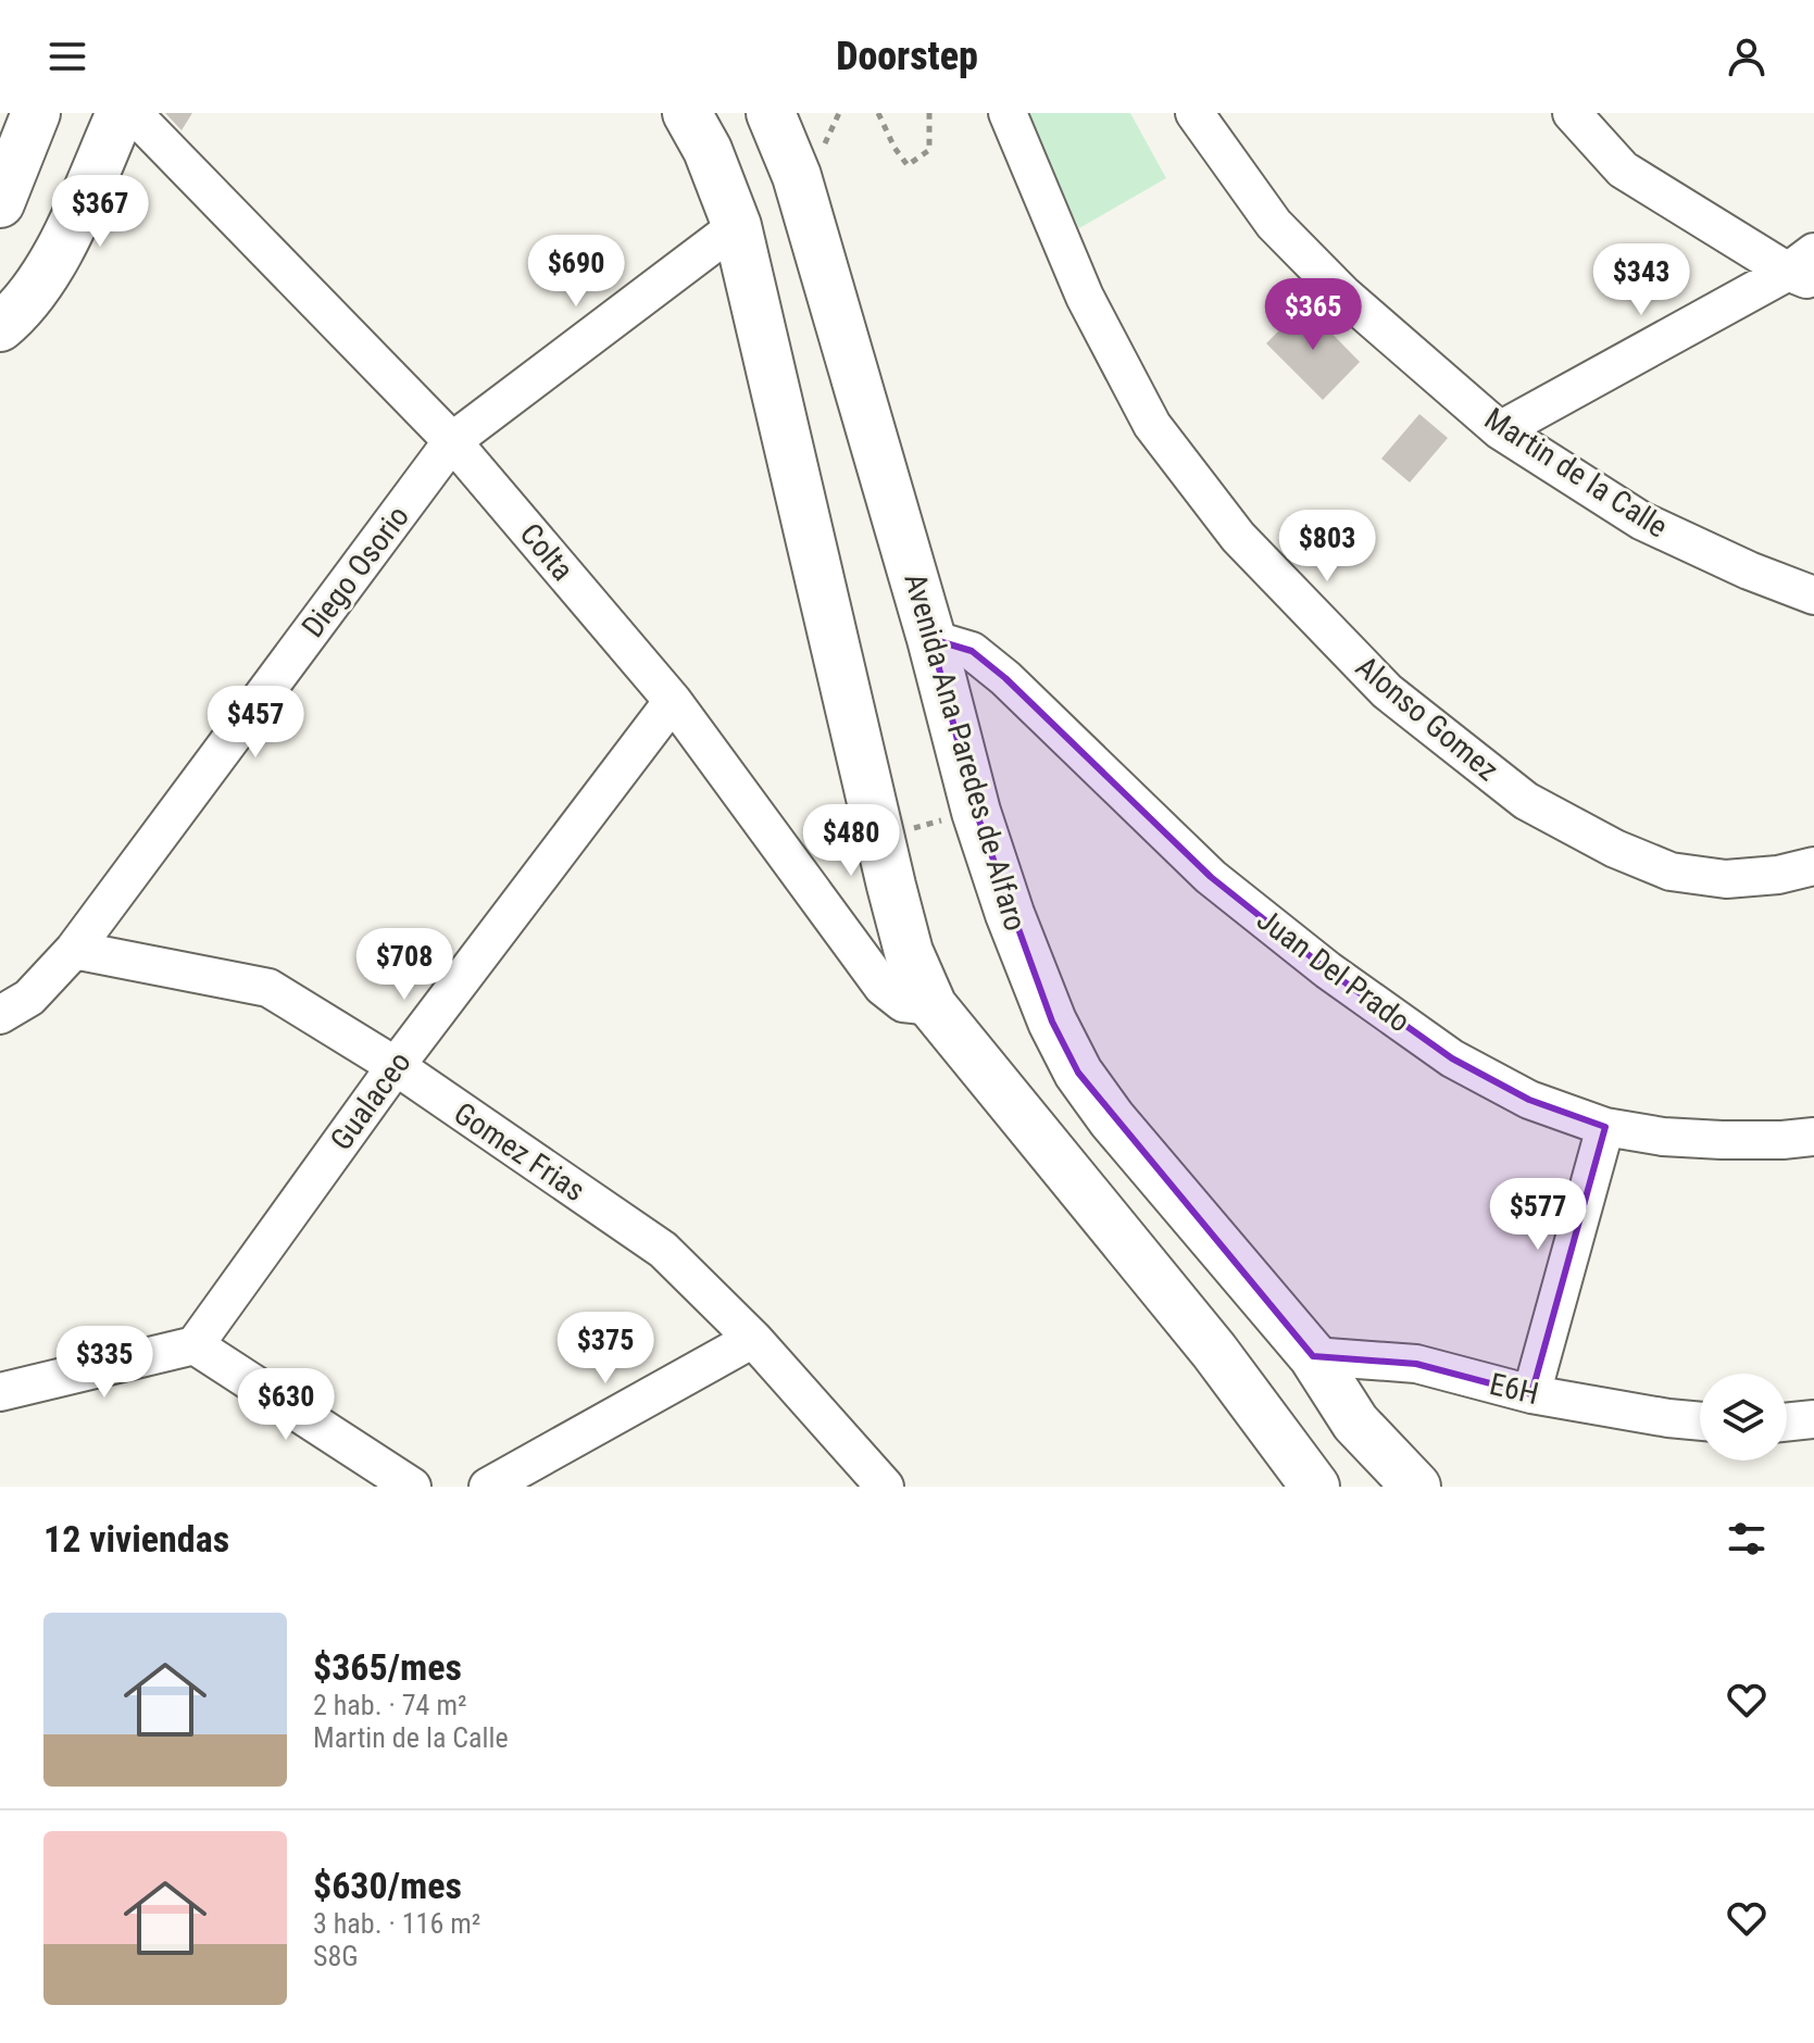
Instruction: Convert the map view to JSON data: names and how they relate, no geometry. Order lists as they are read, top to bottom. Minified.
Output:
{"streets":{"main road":["Avenida Ana Paredes de Alfaro"],"street":["Martin de la Calle","Colta","Diego Osorio","Alonso Gomez","Juan Del Prado","Gualaceo","Gomez Frias","E6H"]},"crossings":[["Colta","Diego Osorio"],["Colta","Gualaceo"],["Diego Osorio","Gomez Frias"],["Avenida Ana Paredes de Alfaro","Juan Del Prado"],["Avenida Ana Paredes de Alfaro","E6H"],["Gualaceo","Gomez Frias"]],"page":{"header":"Doorstep","price":["$367","$690","$343","$365","$803","$457","$480","$708","$577","$375","$335","$630"],"heading":"12 viviendas","list":[{"name":"$365/mes","note":"2 hab. · 74 m² · Martin de la Calle"},{"name":"$630/mes","note":"3 hab. · 116 m² · S8G"}]}}
